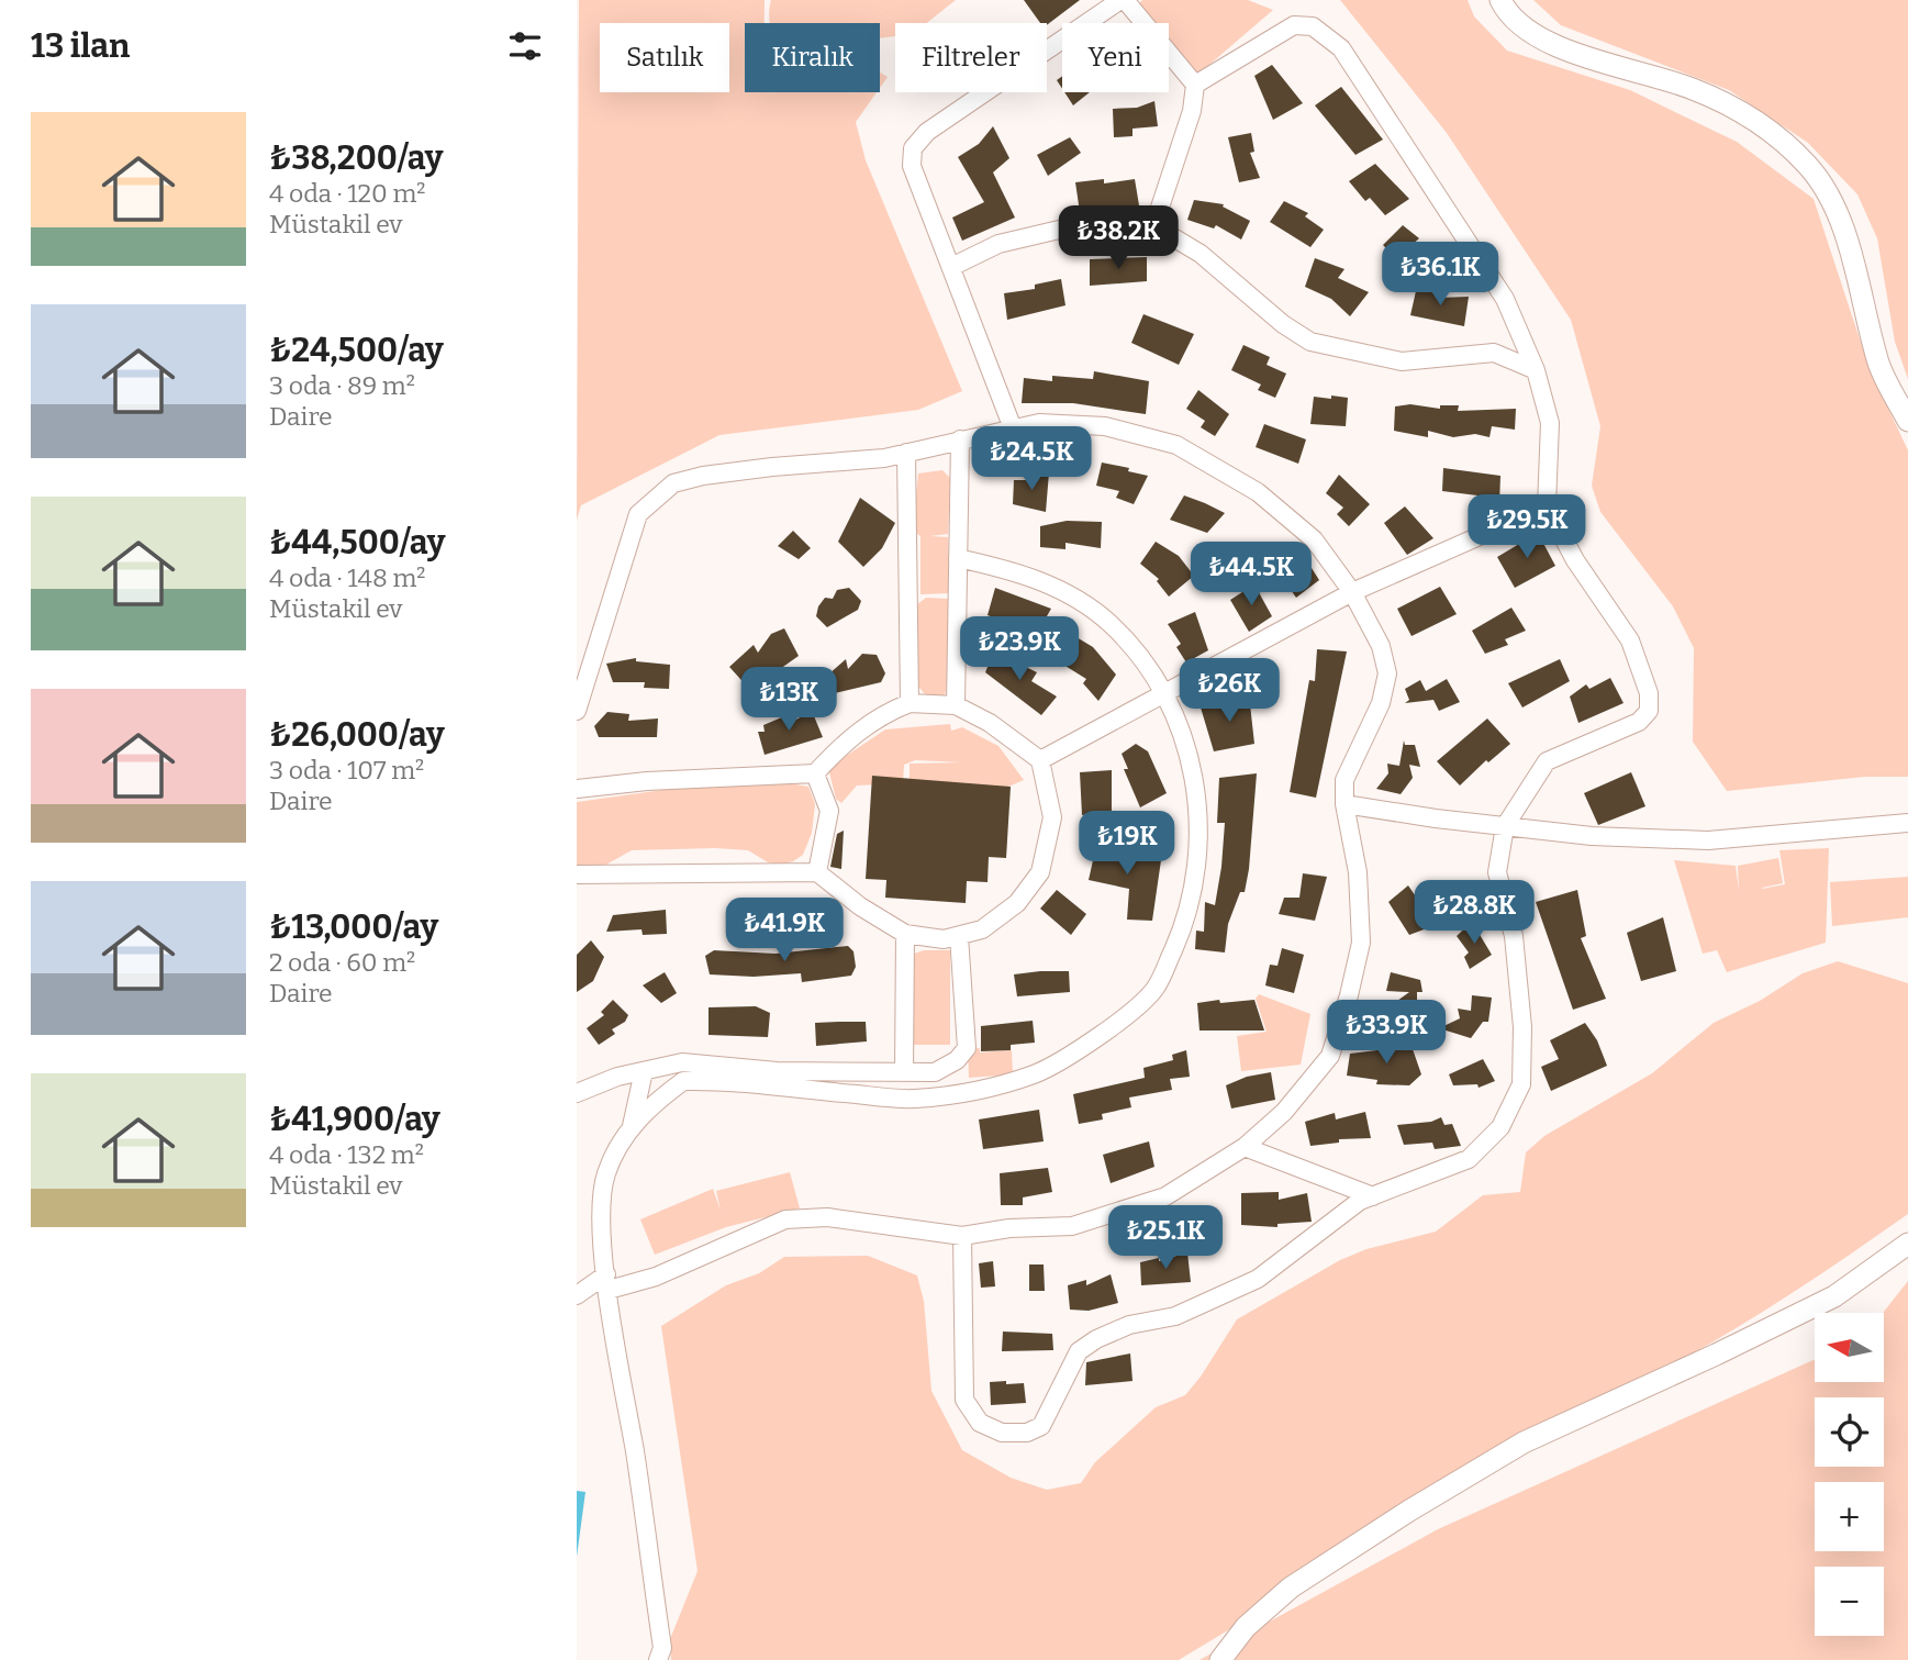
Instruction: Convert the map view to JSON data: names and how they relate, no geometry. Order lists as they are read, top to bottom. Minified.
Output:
{"north":"left","page":{"heading":"13 ilan","chip":["Satılık","Kiralık","Filtreler","Yeni"],"list":[{"name":"₺38,200/ay","note":"4 oda · 120 m² · Müstakil ev"},{"name":"₺24,500/ay","note":"3 oda · 89 m² · Daire"},{"name":"₺44,500/ay","note":"4 oda · 148 m² · Müstakil ev"},{"name":"₺26,000/ay","note":"3 oda · 107 m² · Daire"},{"name":"₺13,000/ay","note":"2 oda · 60 m² · Daire"},{"name":"₺41,900/ay","note":"4 oda · 132 m² · Müstakil ev"}],"price":["₺38.2K","₺36.1K","₺24.5K","₺29.5K","₺44.5K","₺23.9K","₺26K","₺13K","₺19K","₺28.8K","₺41.9K","₺33.9K","₺25.1K"],"map_buttons":["+","−"]}}
